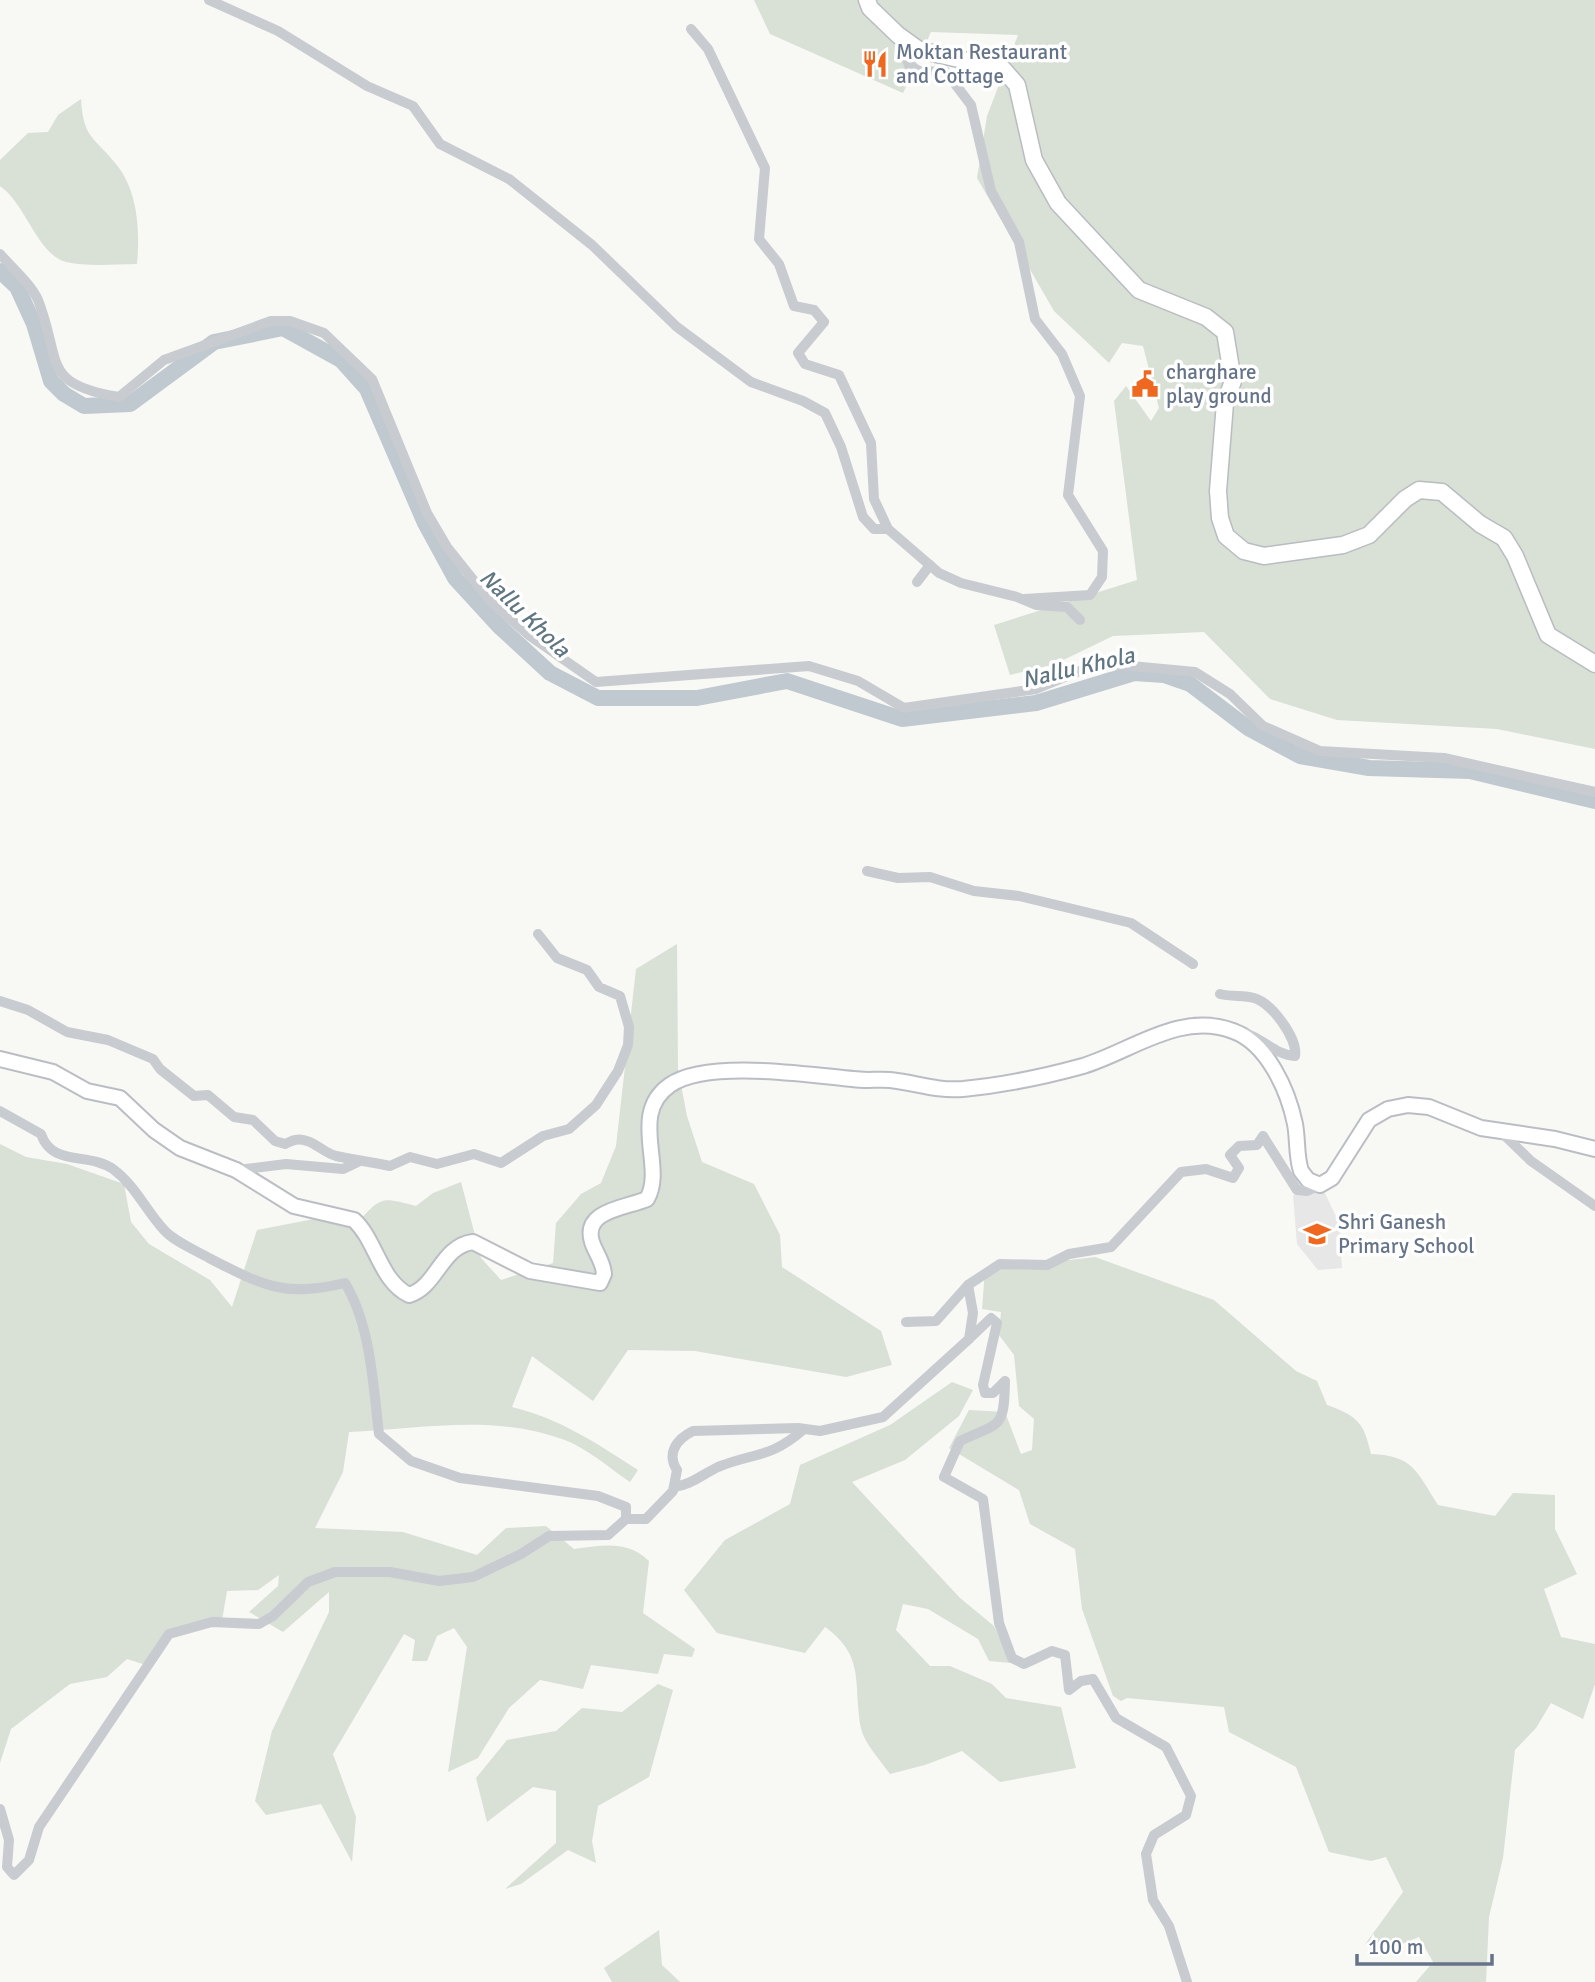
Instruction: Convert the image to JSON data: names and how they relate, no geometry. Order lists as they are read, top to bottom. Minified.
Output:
{"water":["Nallu Khola"],"places":{"restaurant":["Moktan Restaurant and Cottage"],"public building":["charghare play ground"],"school or university":["Shri Ganesh Primary School"]},"scale_bar":"100 m"}
